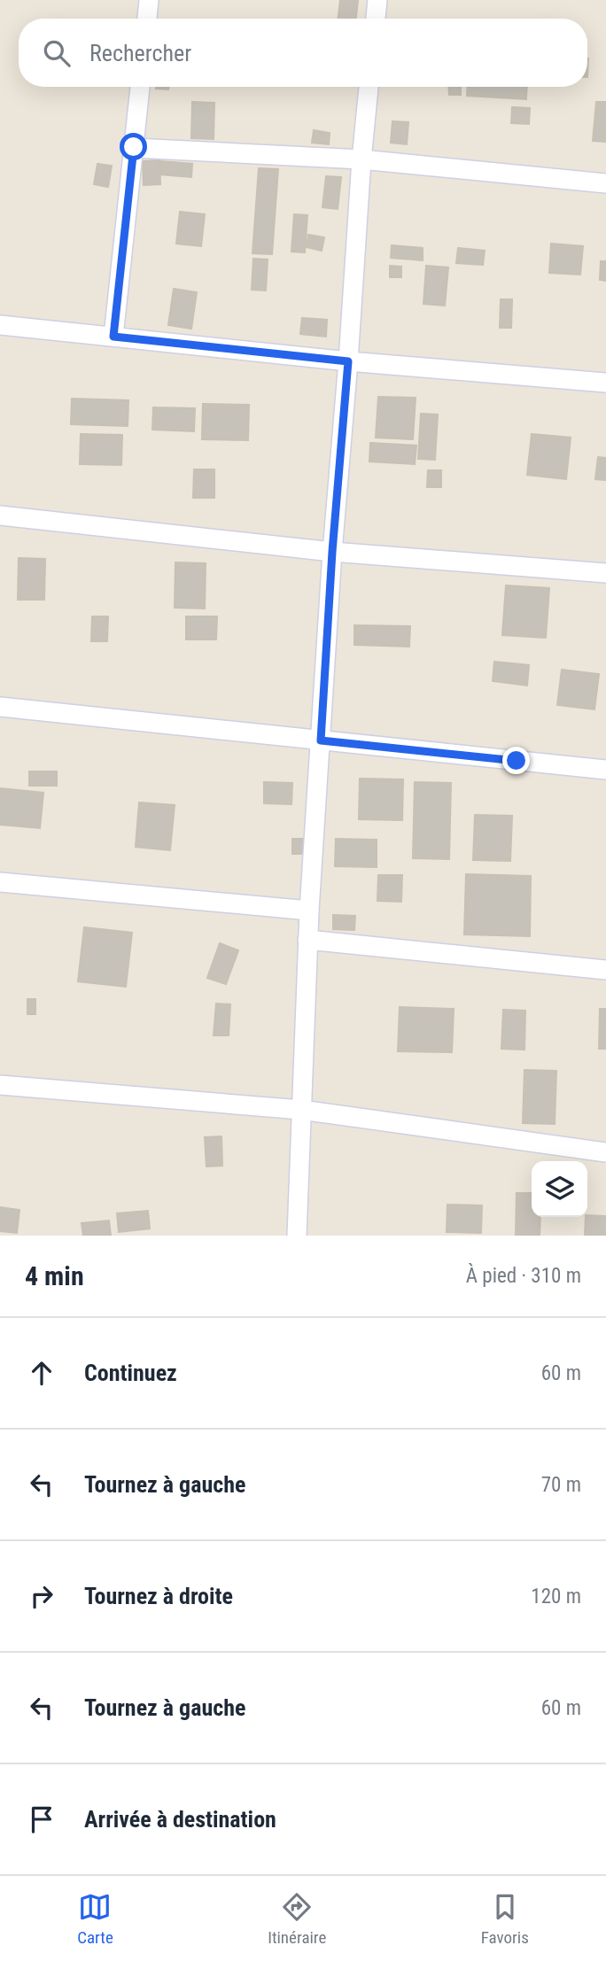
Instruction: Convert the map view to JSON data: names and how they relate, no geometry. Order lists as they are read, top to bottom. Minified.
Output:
{"page":{"search":"Rechercher","heading":["4 min","À pied · 310 m"],"list":[["Continuez","60 m"],["Tournez à gauche","70 m"],["Tournez à droite","120 m"],["Tournez à gauche","60 m"],"Arrivée à destination"],"nav":["Carte","Itinéraire","Favoris"]}}
